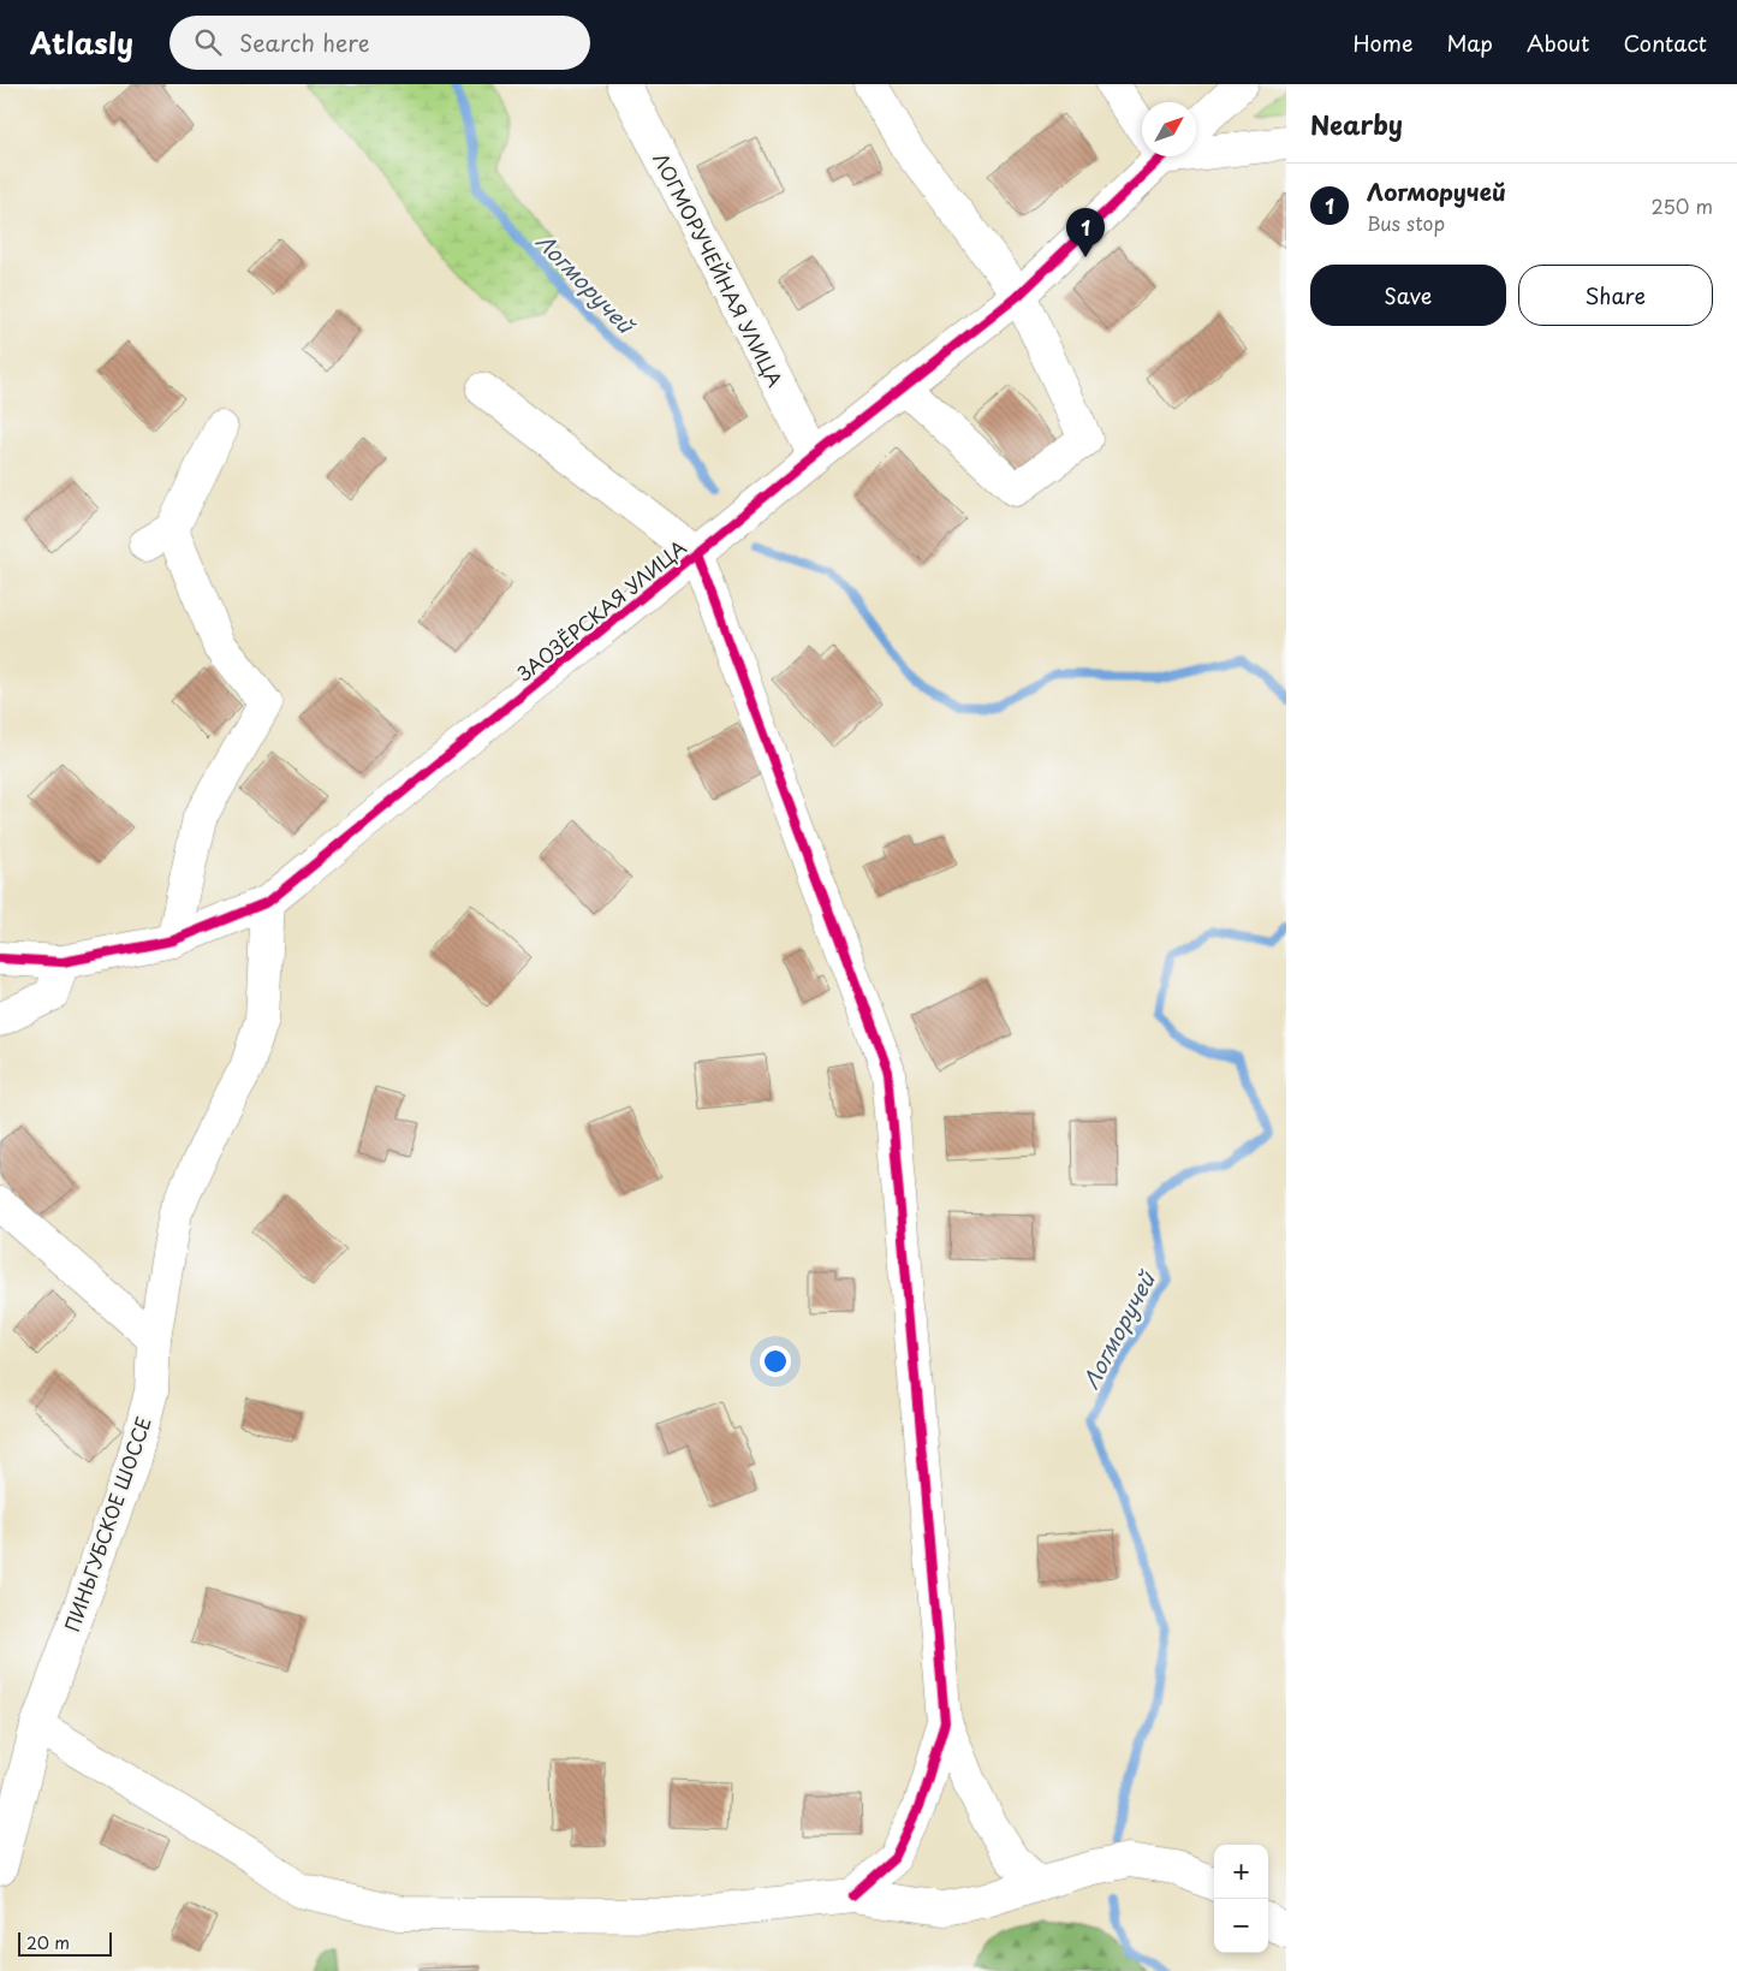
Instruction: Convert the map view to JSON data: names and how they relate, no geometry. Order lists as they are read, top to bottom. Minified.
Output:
{"streets":{"street":["ЛОГМОРУЧЕЙНАЯ УЛИЦА","ЗАОЗЁРСКАЯ УЛИЦА","ПИНЬГУБСКОЕ ШОССЕ"]},"crossings":[["ЛОГМОРУЧЕЙНАЯ УЛИЦА","ЗАОЗЁРСКАЯ УЛИЦА"],["ЗАОЗЁРСКАЯ УЛИЦА","ПИНЬГУБСКОЕ ШОССЕ"]],"water":["Логморучей"],"scale_bar":"20 m","north":"top right","page":{"header":"Atlasly","search":"Search here","nav":["Home","Map","About","Contact"],"heading":"Nearby","list":[{"mark":"1","name":"Логморучей","note":"Bus stop","value":"250 m"}],"pins":"1","buttons":["Save","Share"],"map_buttons":["+","−"],"scale":"20 m"}}
